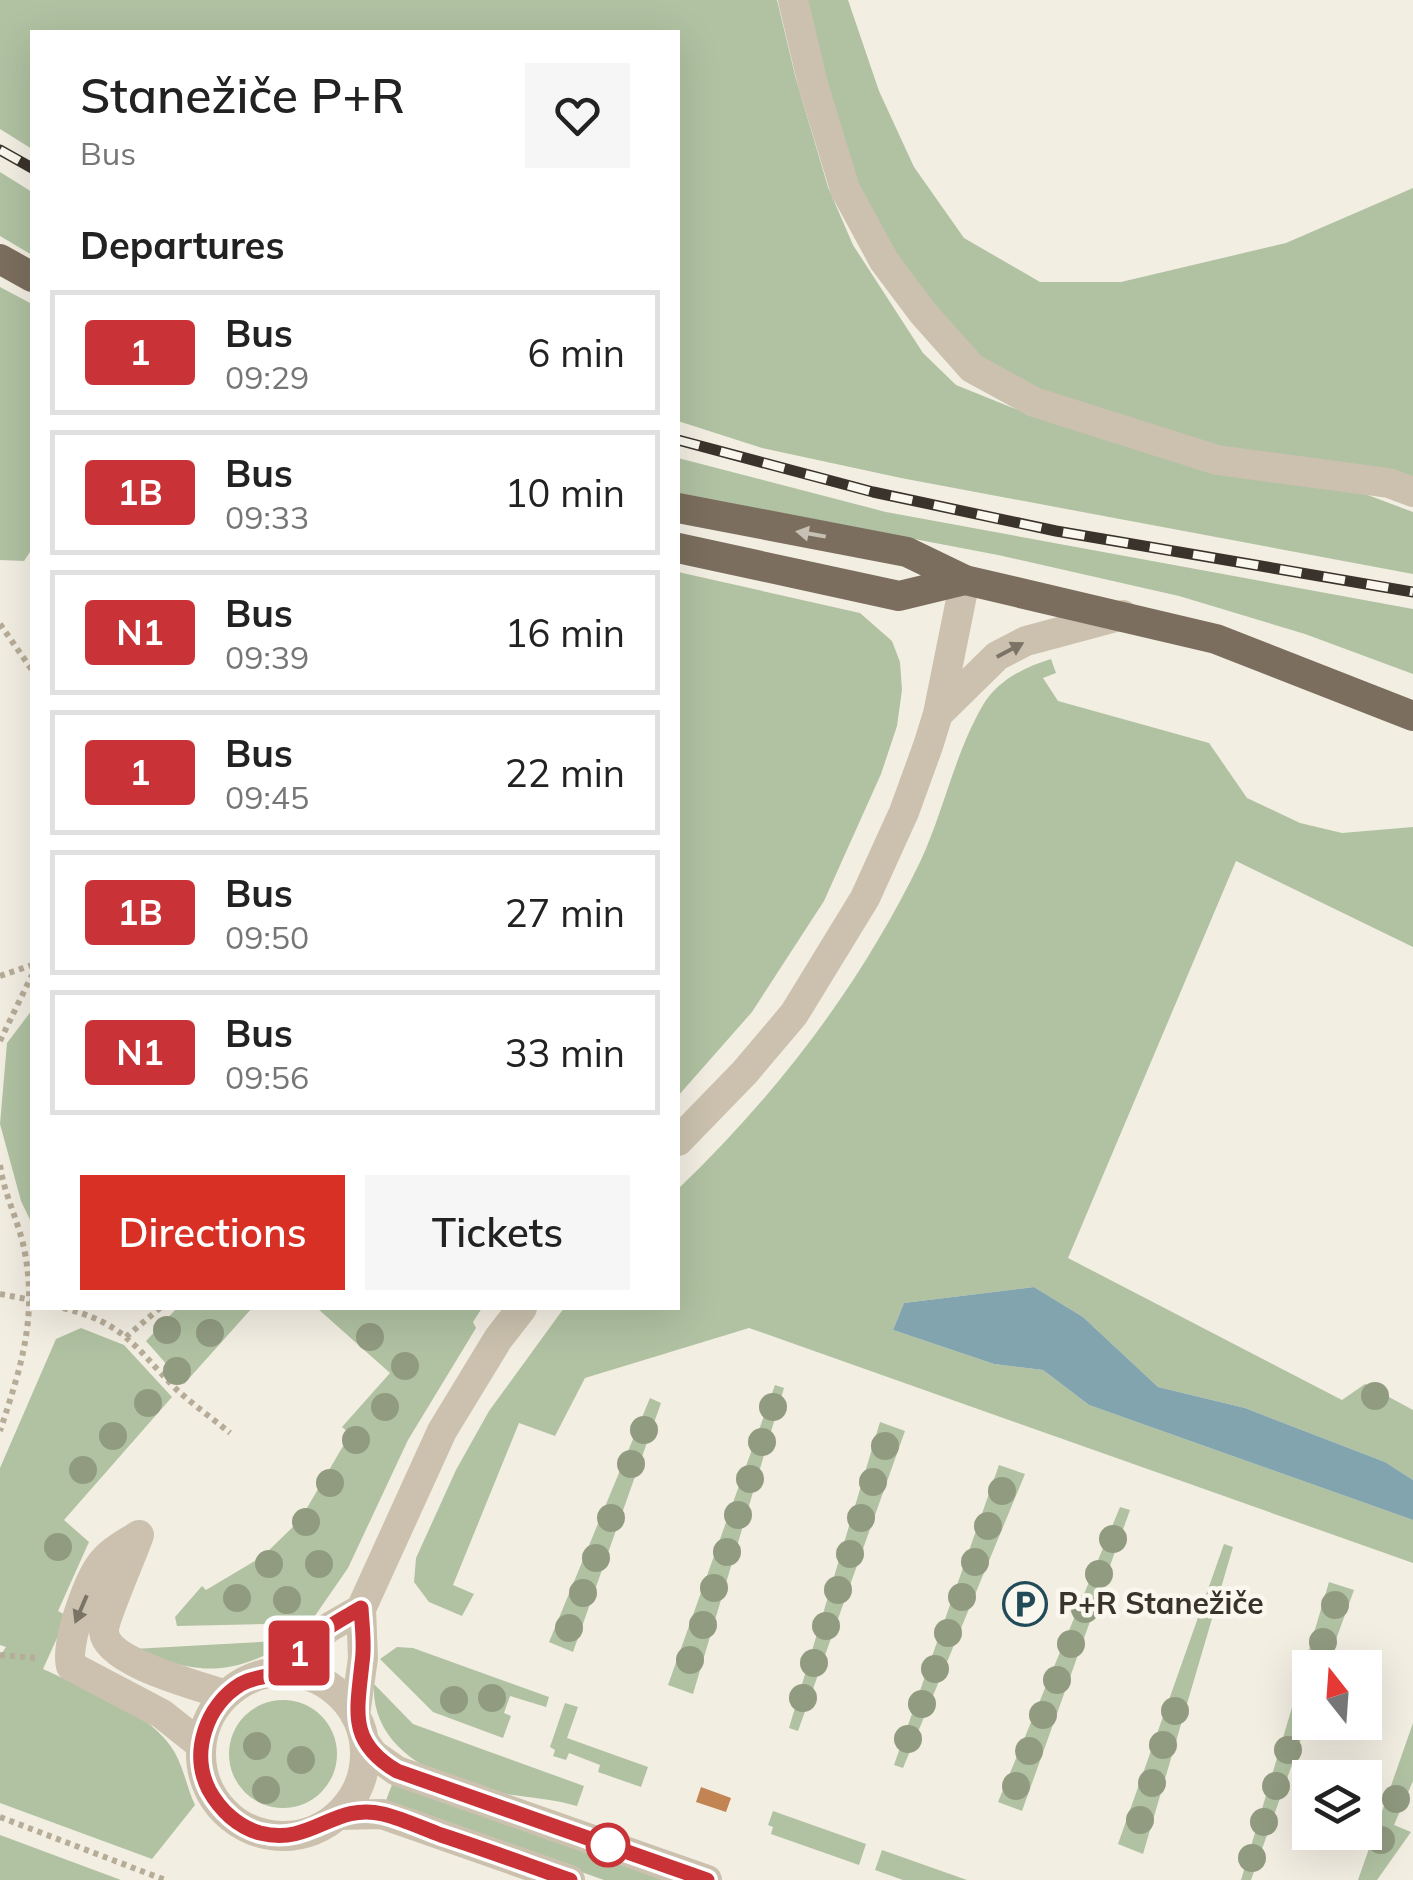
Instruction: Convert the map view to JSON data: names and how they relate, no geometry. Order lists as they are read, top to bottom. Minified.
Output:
{"places":{"parking":["P+R Stanežiče"]},"lines":["bus line 1"],"north":"top","page":{"on_map":"1","heading":[["Stanežiče P+R","Bus"],"Departures"],"list":[{"mark":"1","name":"Bus","note":"09:29","value":"6 min"},{"mark":"1B","name":"Bus","note":"09:33","value":"10 min"},{"mark":"N1","name":"Bus","note":"09:39","value":"16 min"},{"mark":"1","name":"Bus","note":"09:45","value":"22 min"},{"mark":"1B","name":"Bus","note":"09:50","value":"27 min"},{"mark":"N1","name":"Bus","note":"09:56","value":"33 min"}],"buttons":["Directions","Tickets"]}}
